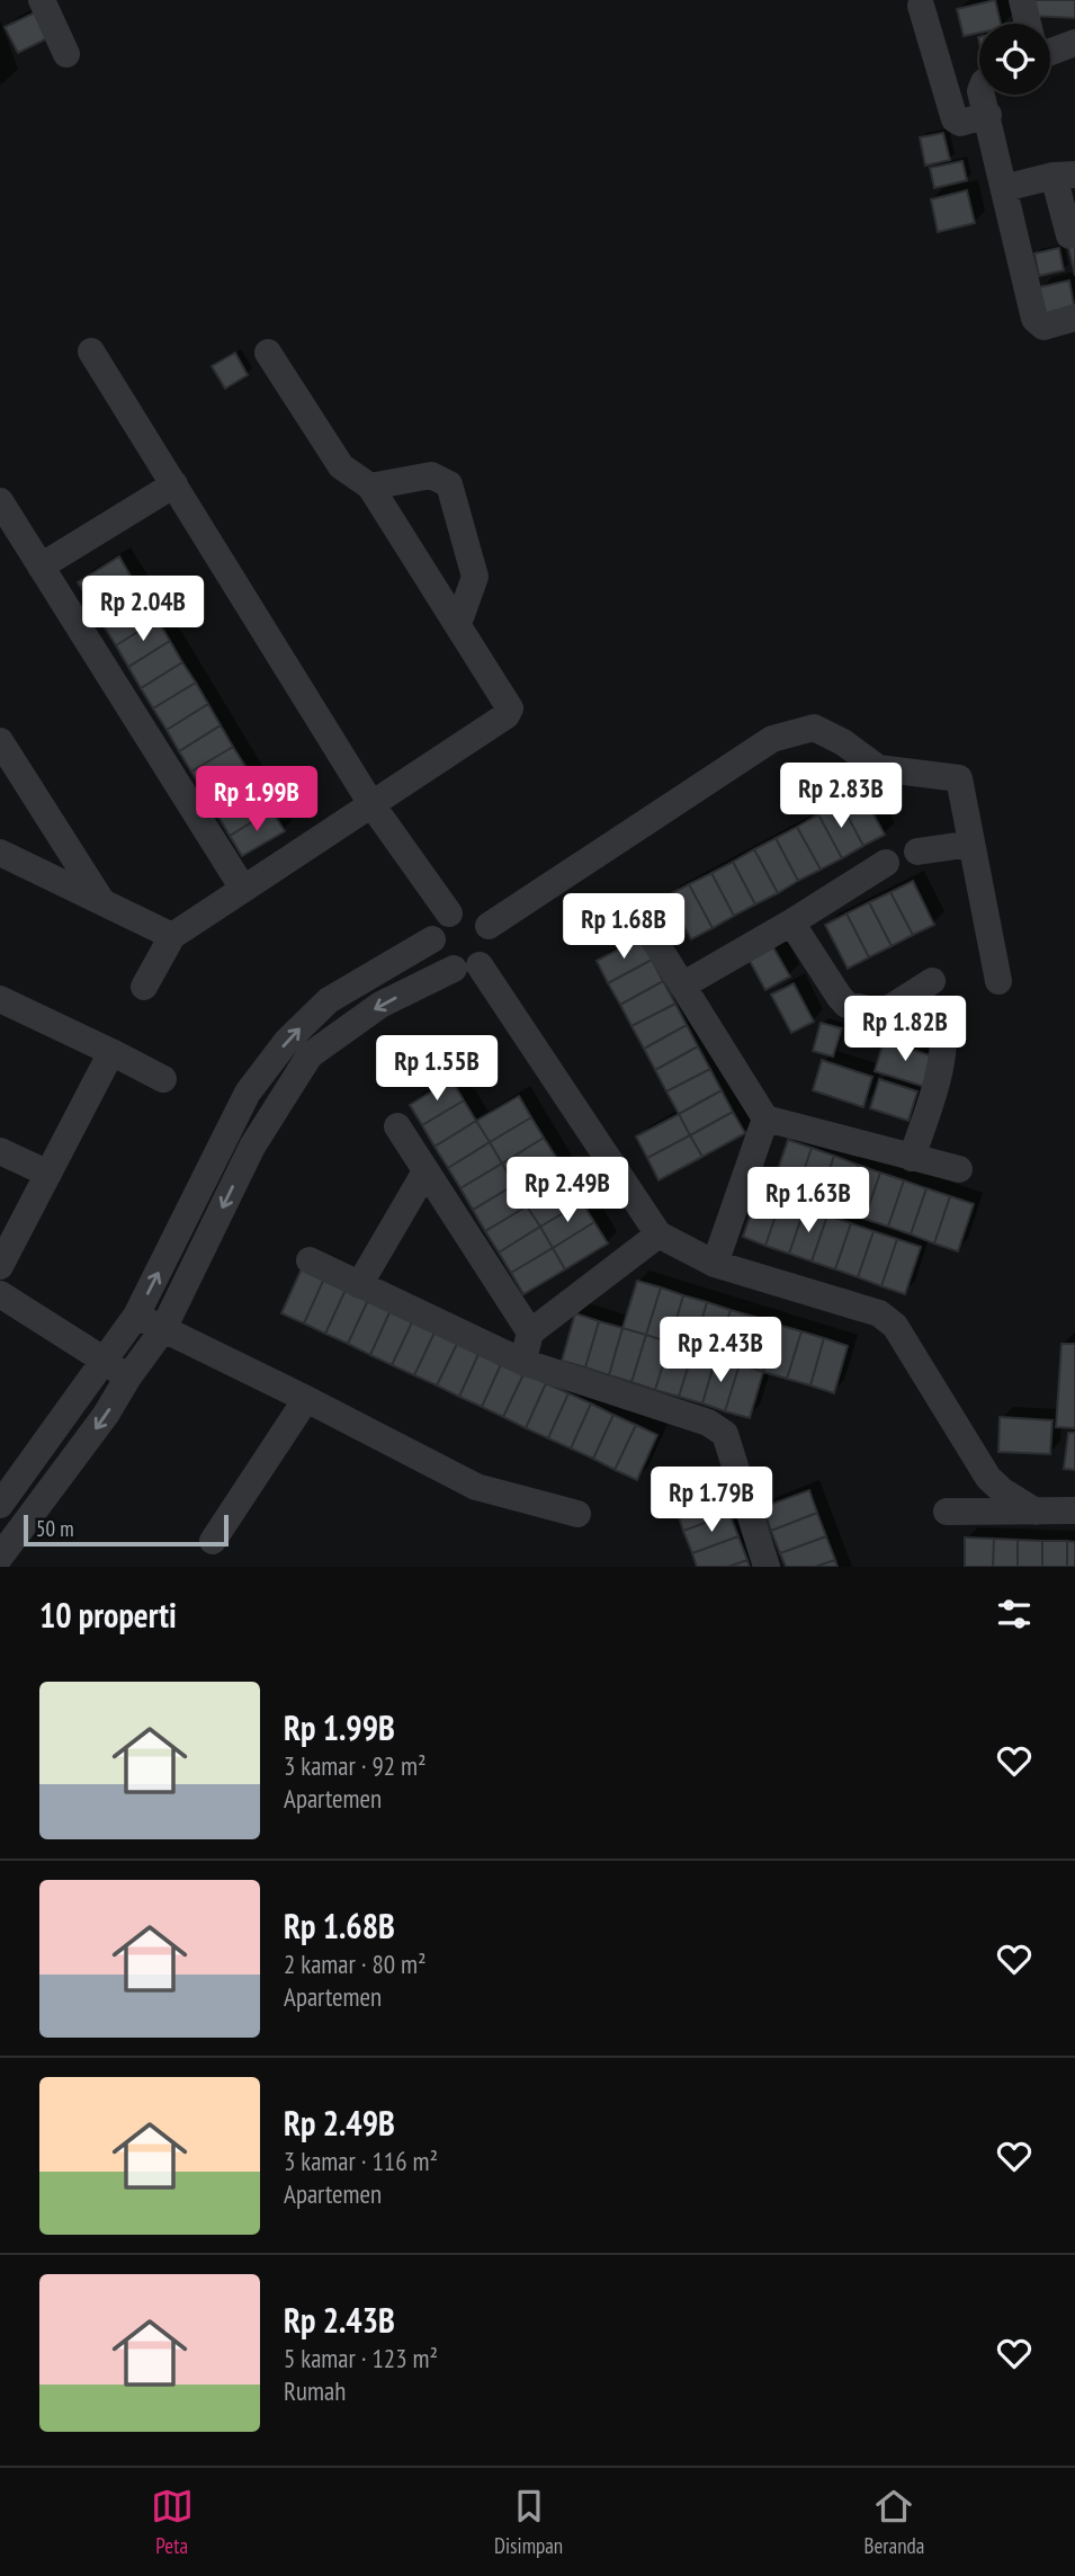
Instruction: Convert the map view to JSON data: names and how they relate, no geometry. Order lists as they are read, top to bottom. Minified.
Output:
{"scale_bar":"50 m","page":{"price":["Rp 2.04B","Rp 2.83B","Rp 1.99B","Rp 1.68B","Rp 1.82B","Rp 1.55B","Rp 2.49B","Rp 1.63B","Rp 2.43B","Rp 1.79B"],"scale":"50 m","heading":"10 properti","list":[{"name":"Rp 1.99B","note":"3 kamar · 92 m² · Apartemen"},{"name":"Rp 1.68B","note":"2 kamar · 80 m² · Apartemen"},{"name":"Rp 2.49B","note":"3 kamar · 116 m² · Apartemen"},{"name":"Rp 2.43B","note":"5 kamar · 123 m² · Rumah"}],"tabs":["Peta","Disimpan","Beranda"]}}
